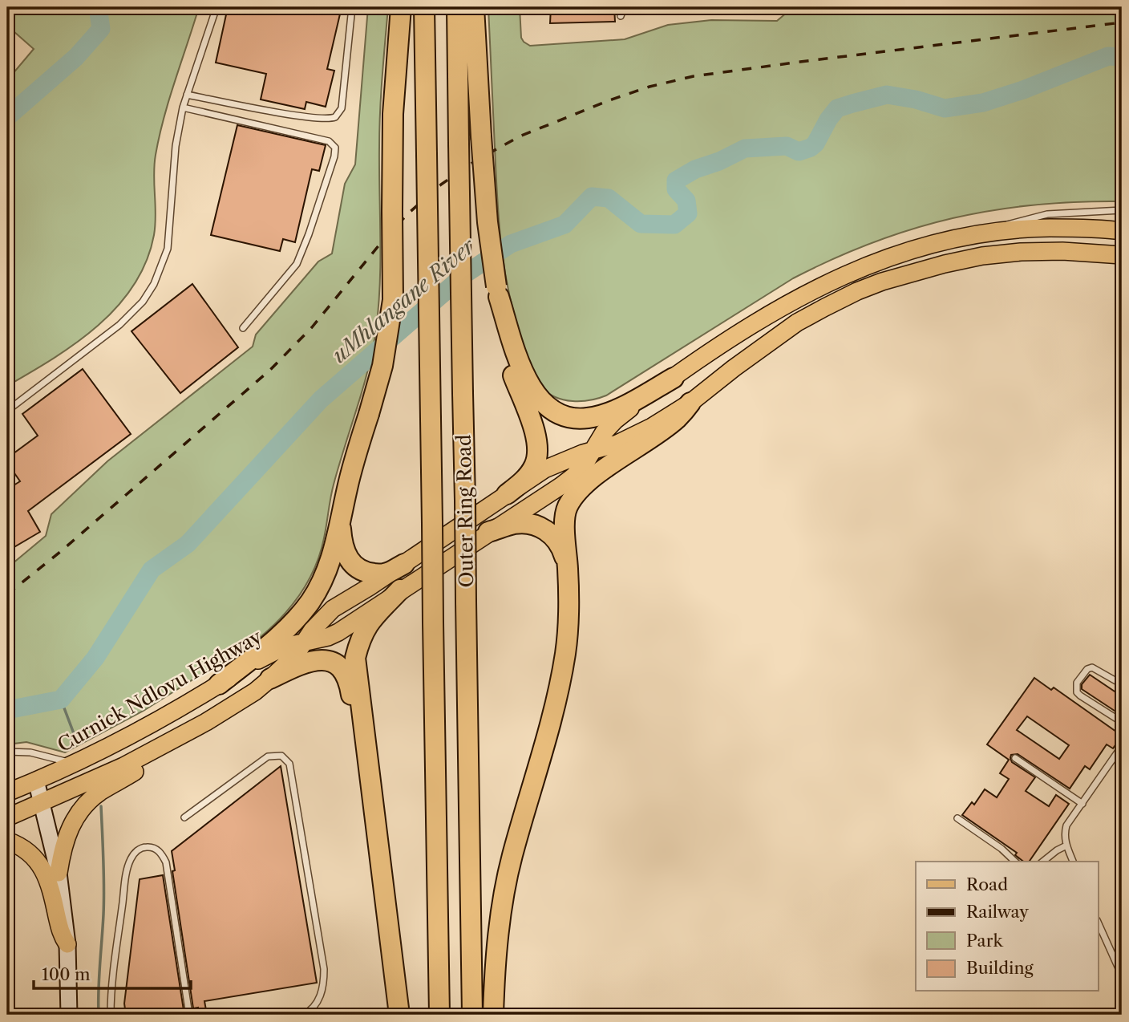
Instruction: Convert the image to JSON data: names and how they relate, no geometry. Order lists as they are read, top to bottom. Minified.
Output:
{"streets":{"highway":["Outer Ring Road"],"main road":["Curnick Ndlovu Highway"]},"water":["uMhlangane River"],"legend":["Road","Railway","Park","Building"],"scale_bar":"100 m"}
